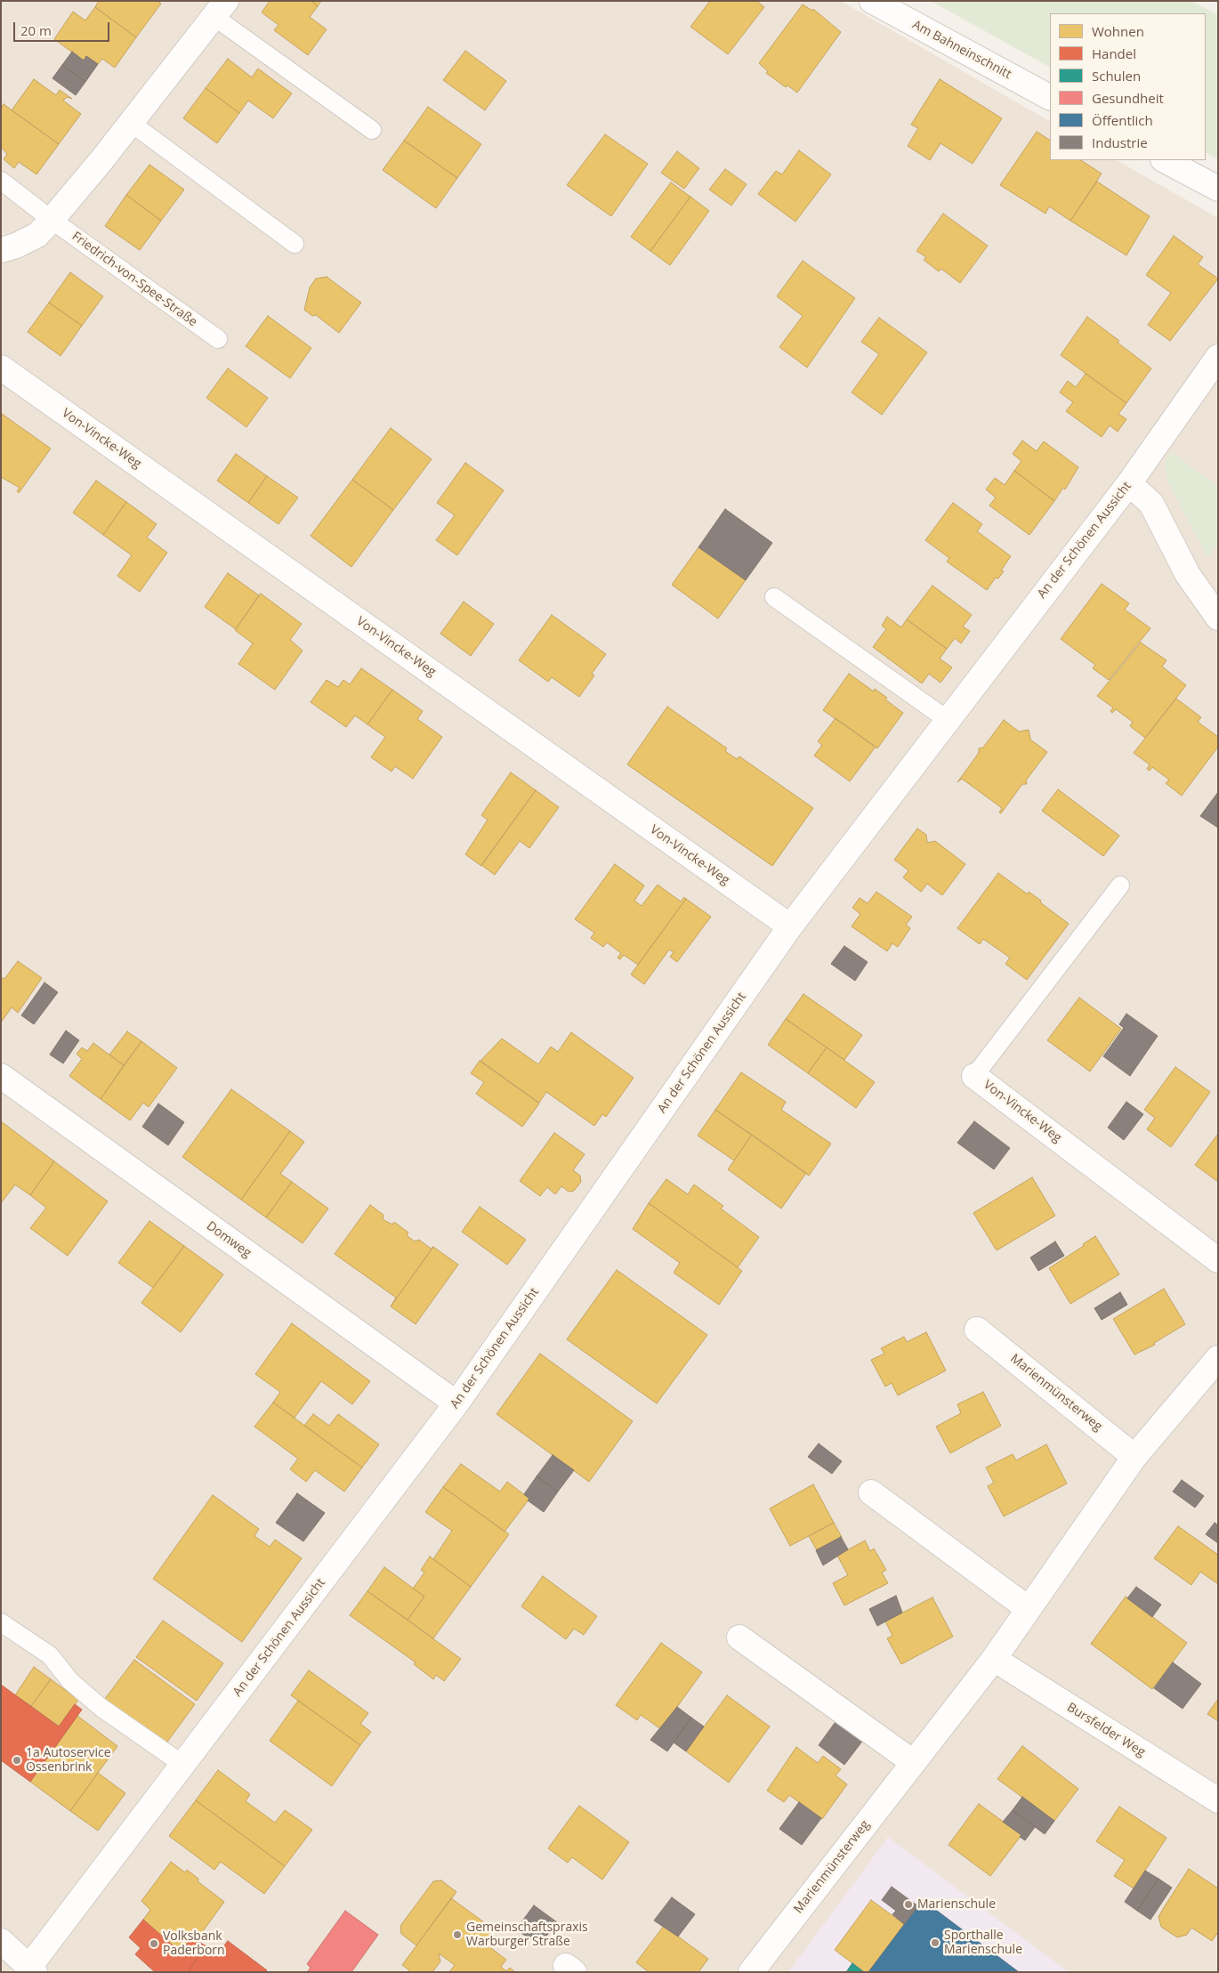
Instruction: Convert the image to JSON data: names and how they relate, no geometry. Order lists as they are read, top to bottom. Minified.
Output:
{"streets":{"street":["Am Bahneinschnitt","Von-Vincke-Weg","An der Schönen Aussicht","Domweg","Marienmünsterweg","Bursfelder Weg"],"lane":["Friedrich-von-Spee-Straße"]},"crossings":[["Von-Vincke-Weg","An der Schönen Aussicht"],["An der Schönen Aussicht","Domweg"],["Marienmünsterweg","Bursfelder Weg"]],"places":["1a Autoservice Ossenbrink","Marienschule","Gemeinschaftspraxis Warburger Straße","Sporthalle Marienschule","Volksbank Paderborn"],"legend":["Wohnen","Handel","Schulen","Gesundheit","Öffentlich","Industrie"],"scale_bar":"20 m"}
